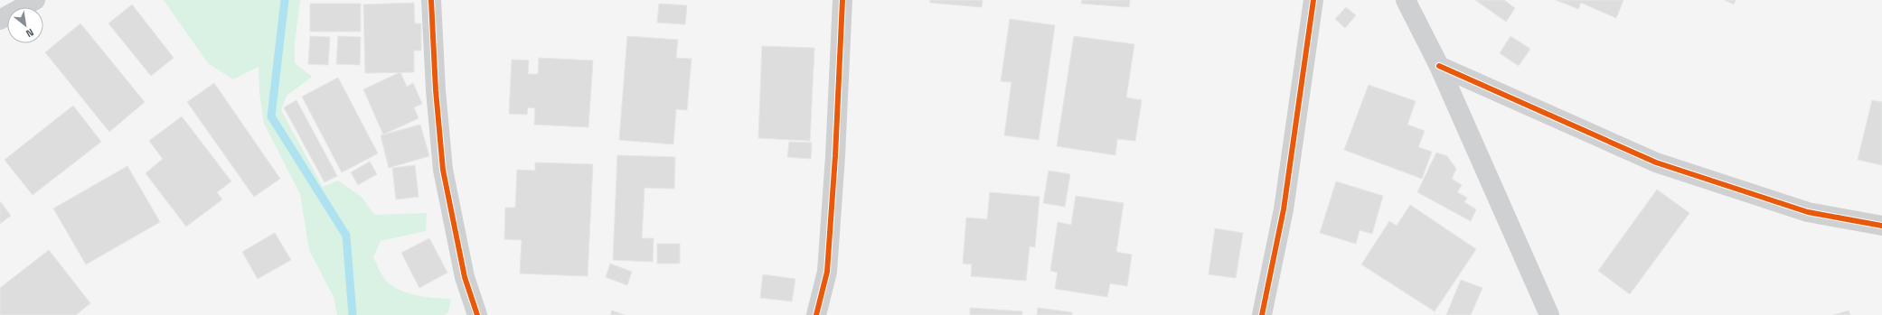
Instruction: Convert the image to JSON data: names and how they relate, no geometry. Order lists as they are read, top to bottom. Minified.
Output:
{"north":"bottom right"}
